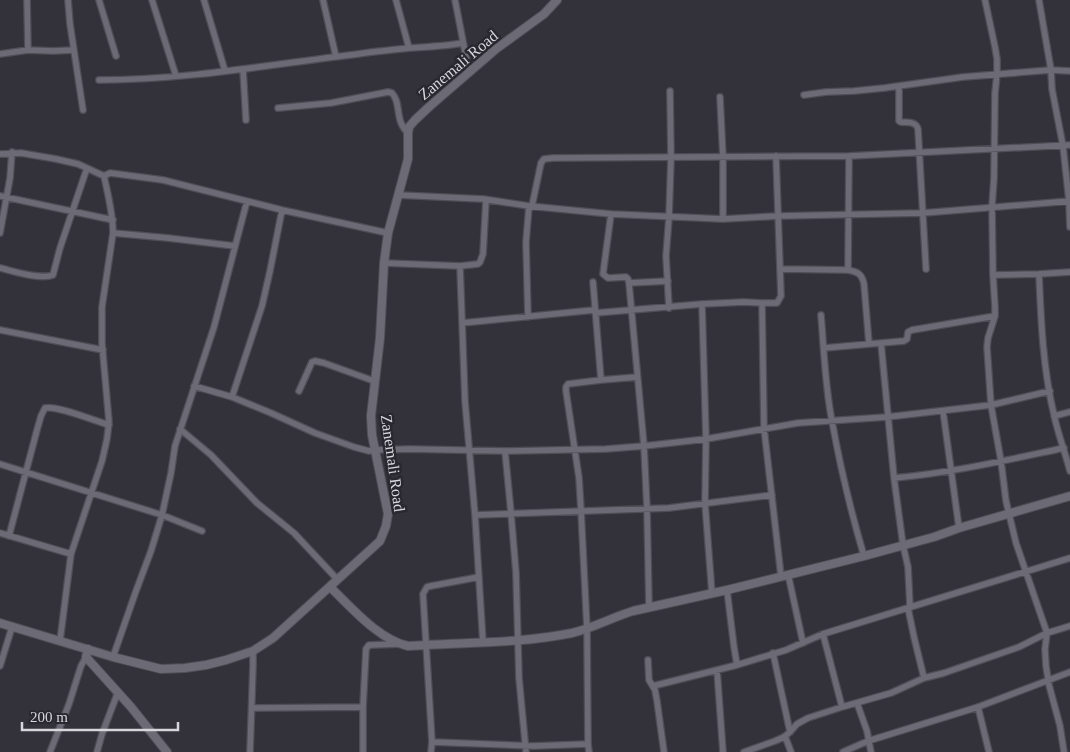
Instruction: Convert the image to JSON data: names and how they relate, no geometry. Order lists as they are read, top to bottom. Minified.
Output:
{"streets":{"street":["Zanemali Road"]},"scale_bar":"200 m"}
